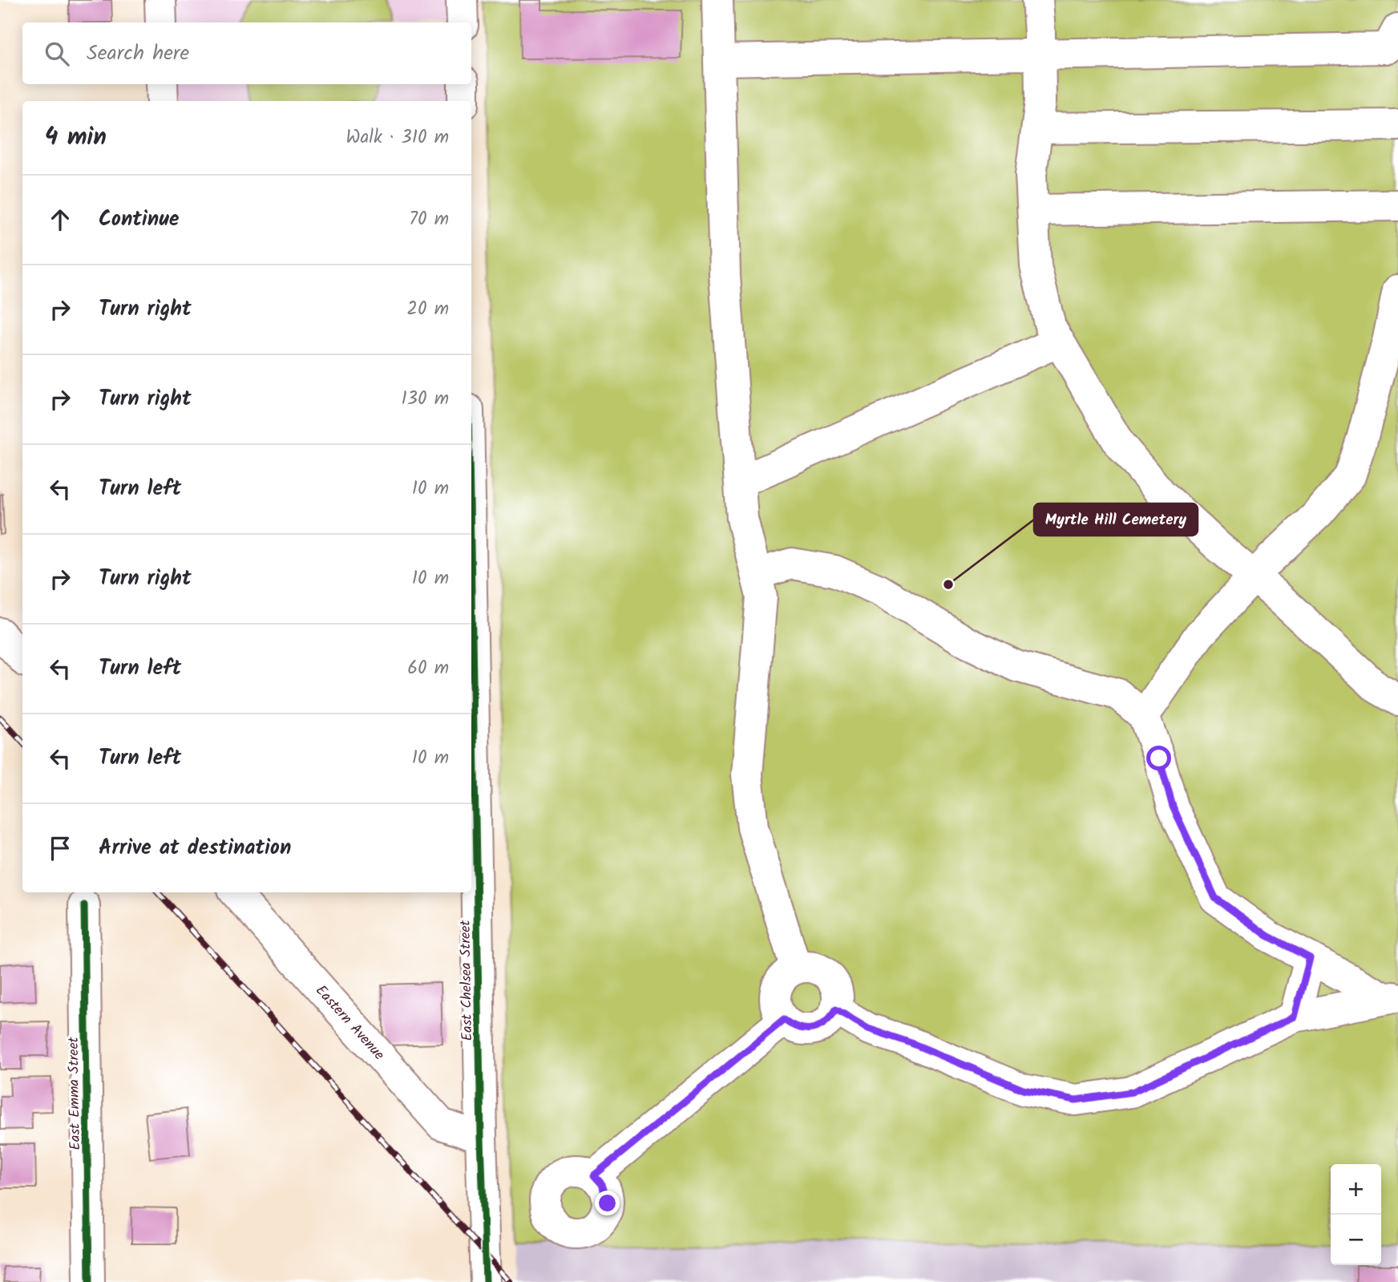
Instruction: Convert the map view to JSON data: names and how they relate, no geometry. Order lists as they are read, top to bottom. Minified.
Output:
{"streets":{"street":["East Chelsea Street","Eastern Avenue","East Emma Street"]},"crossings":[["East Chelsea Street","Eastern Avenue"]],"places":["Myrtle Hill Cemetery"],"page":{"search":"Search here","heading":["4 min","Walk · 310 m"],"list":[["Continue","70 m"],["Turn right","20 m"],["Turn right","130 m"],["Turn left","10 m"],["Turn right","10 m"],["Turn left","60 m"],["Turn left","10 m"],"Arrive at destination"],"map_buttons":["+","−"]}}
